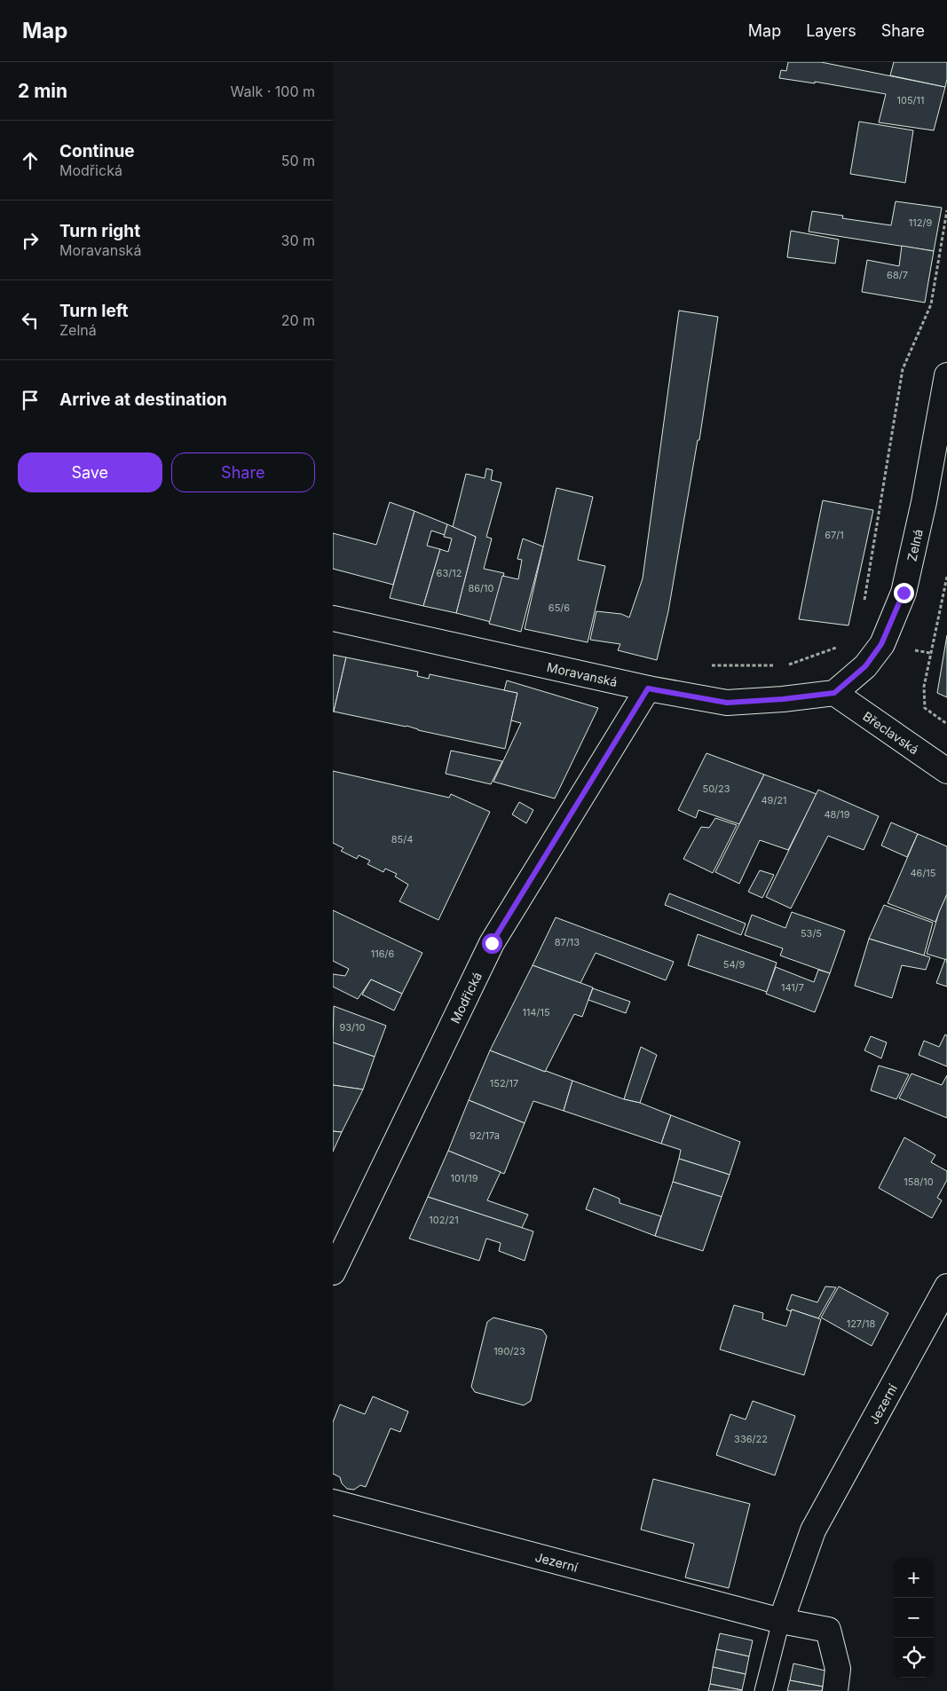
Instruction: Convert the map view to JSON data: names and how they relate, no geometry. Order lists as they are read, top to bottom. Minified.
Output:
{"streets":{"street":["Zelná","Moravanská","Břeclavská","Modřická","Jezerní"]},"crossings":[["Zelná","Moravanská"],["Zelná","Břeclavská"],["Moravanská","Břeclavská"],["Moravanská","Modřická"]],"house_numbers":["105/11","112/9","68/7","67/1","63/12","86/10","65/6","50/23","49/21","48/19","85/4","46/15","53/5","87/13","116/6","54/9","141/7","114/15","93/10","152/17","92/17a","101/19","158/10","102/21","127/18","190/23","336/22"],"page":{"header":"Map","nav":["Map","Layers","Share"],"heading":["2 min","Walk · 100 m"],"list":[["Continue","Modřická","50 m"],["Turn right","Moravanská","30 m"],["Turn left","Zelná","20 m"],"Arrive at destination"],"buttons":["Save","Share"],"map_buttons":["+","−"]}}
